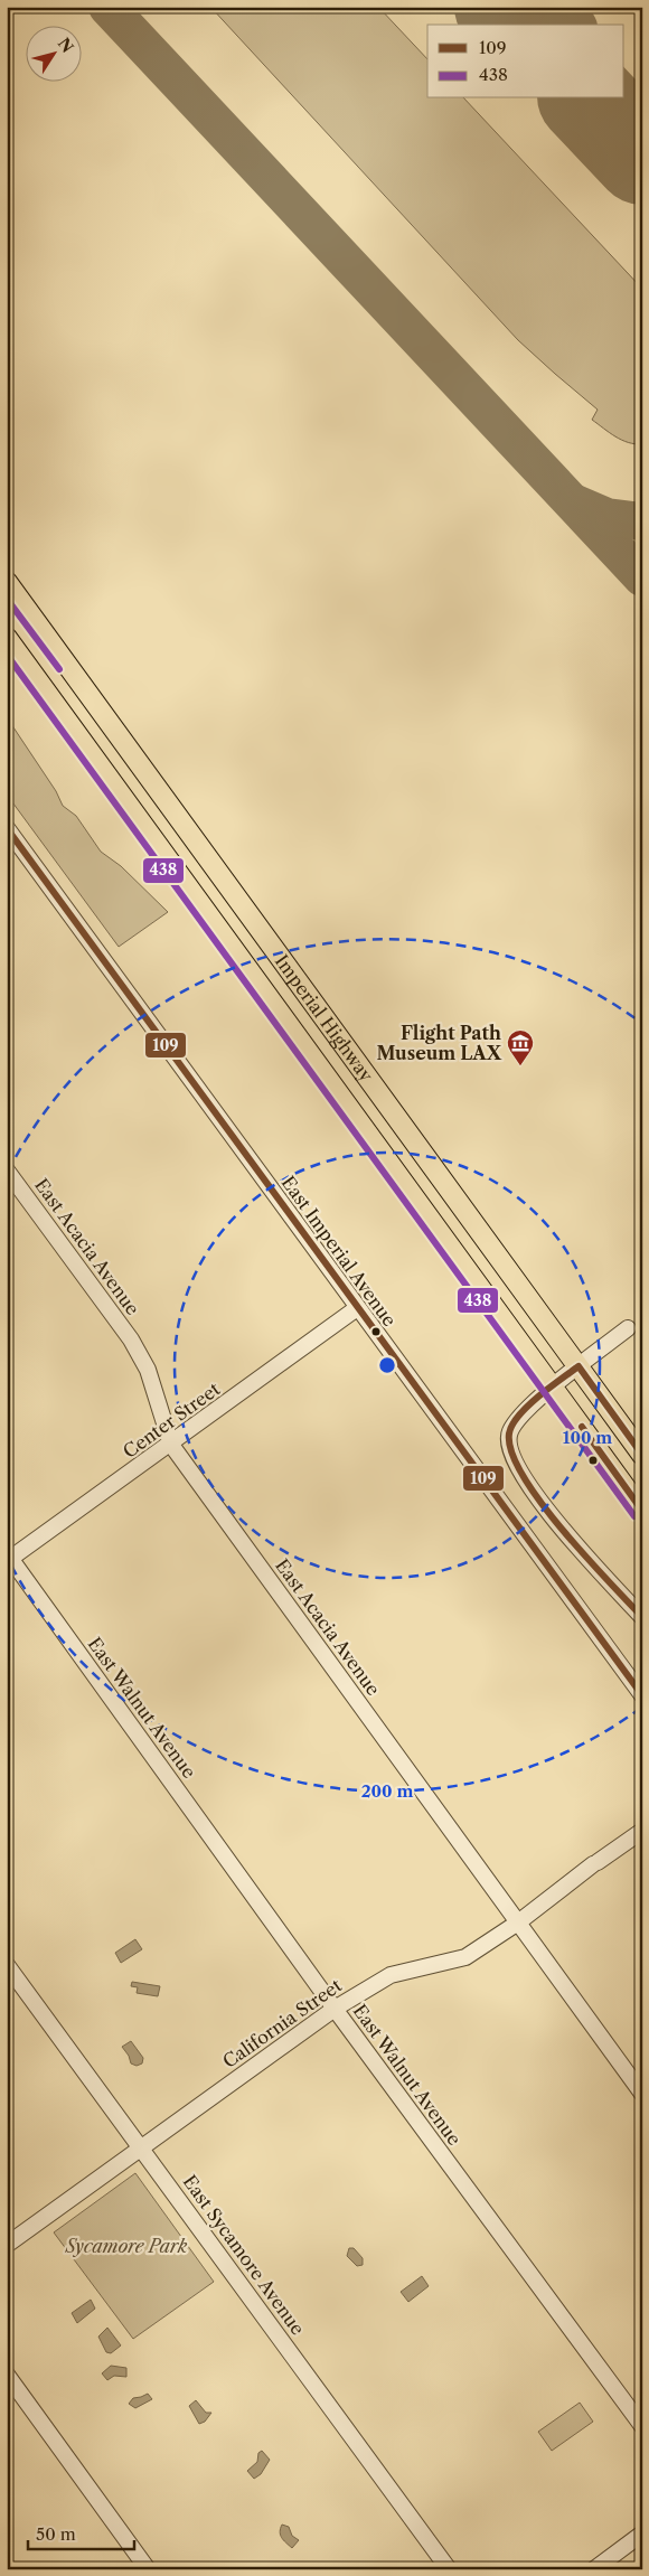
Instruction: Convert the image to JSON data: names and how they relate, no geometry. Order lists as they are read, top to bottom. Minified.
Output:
{"streets":{"main road":["Imperial Highway"],"street":["East Acacia Avenue","East Imperial Avenue","Center Street","East Walnut Avenue","California Street","East Sycamore Avenue"]},"crossings":[["East Acacia Avenue","Center Street"],["East Acacia Avenue","California Street"],["East Imperial Avenue","Center Street"],["Center Street","East Walnut Avenue"],["East Walnut Avenue","California Street"],["California Street","East Sycamore Avenue"]],"parks":["Sycamore Park"],"places":{"museum":["Flight Path Museum LAX"]},"lines":["transit line 438","transit line 109"],"legend":["109","438"],"scale_bar":"50 m","north":"top right","rings":["100 m","200 m"]}
